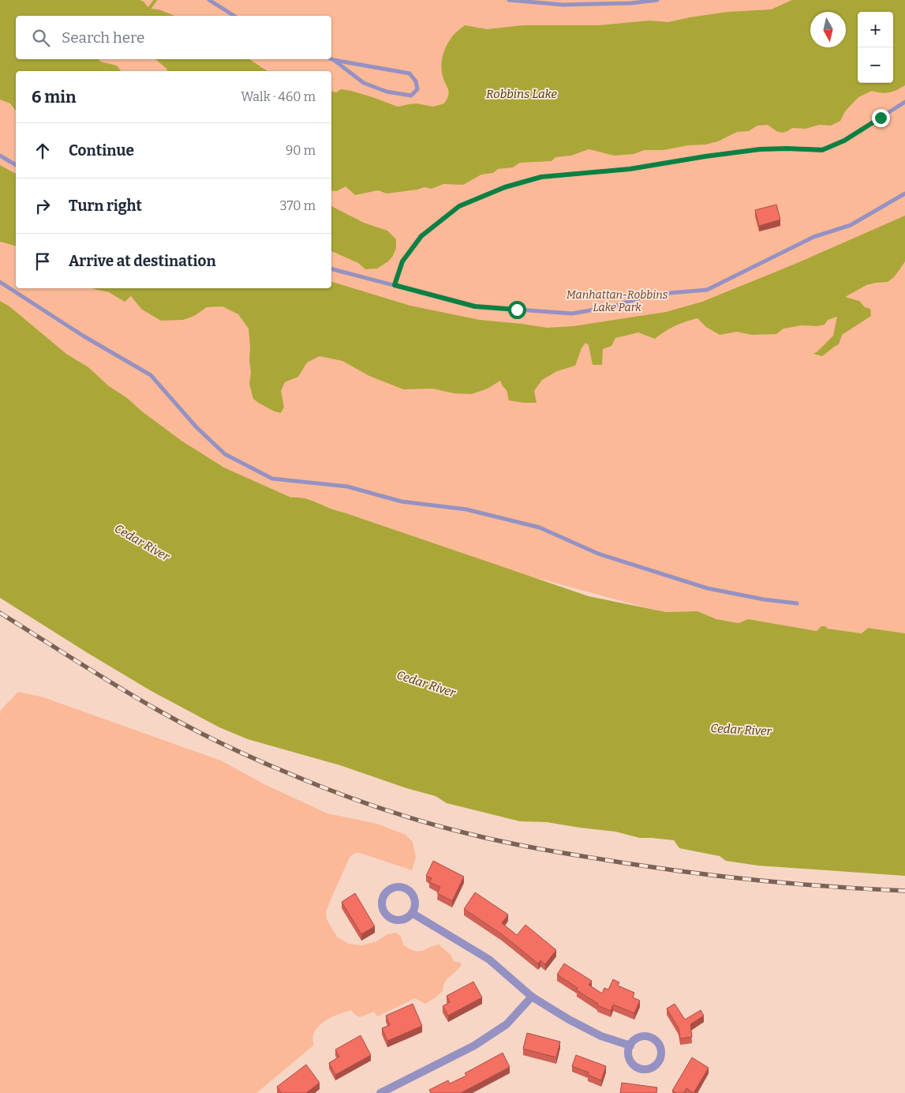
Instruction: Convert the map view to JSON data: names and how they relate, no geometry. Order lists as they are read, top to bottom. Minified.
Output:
{"water":["Robbins Lake","Cedar River"],"parks":["Manhattan-Robbins Lake Park"],"north":"bottom","page":{"map_buttons":["+","−"],"search":"Search here","heading":["6 min","Walk · 460 m"],"list":[["Continue","90 m"],["Turn right","370 m"],"Arrive at destination"]}}
